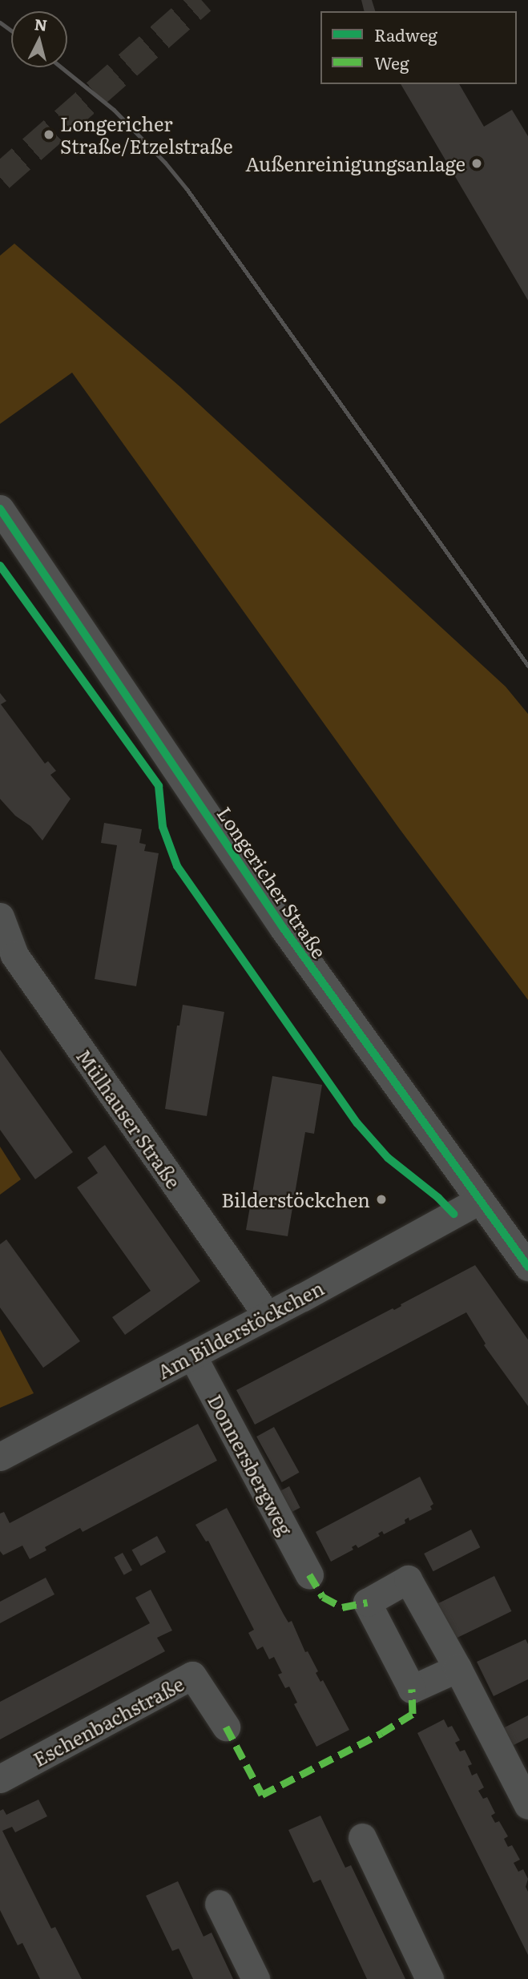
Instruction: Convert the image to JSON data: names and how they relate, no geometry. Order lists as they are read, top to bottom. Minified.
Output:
{"streets":{"street":["Longericher Straße","Mülhauser Straße","Am Bilderstöckchen","Donnersbergweg","Eschenbachstraße"]},"crossings":[["Longericher Straße","Am Bilderstöckchen"],["Mülhauser Straße","Am Bilderstöckchen"],["Am Bilderstöckchen","Donnersbergweg"]],"places":["Longericher Straße/Etzelstraße","Außenreinigungsanlage","Bilderstöckchen"],"legend":["Radweg","Weg"],"north":"top"}
